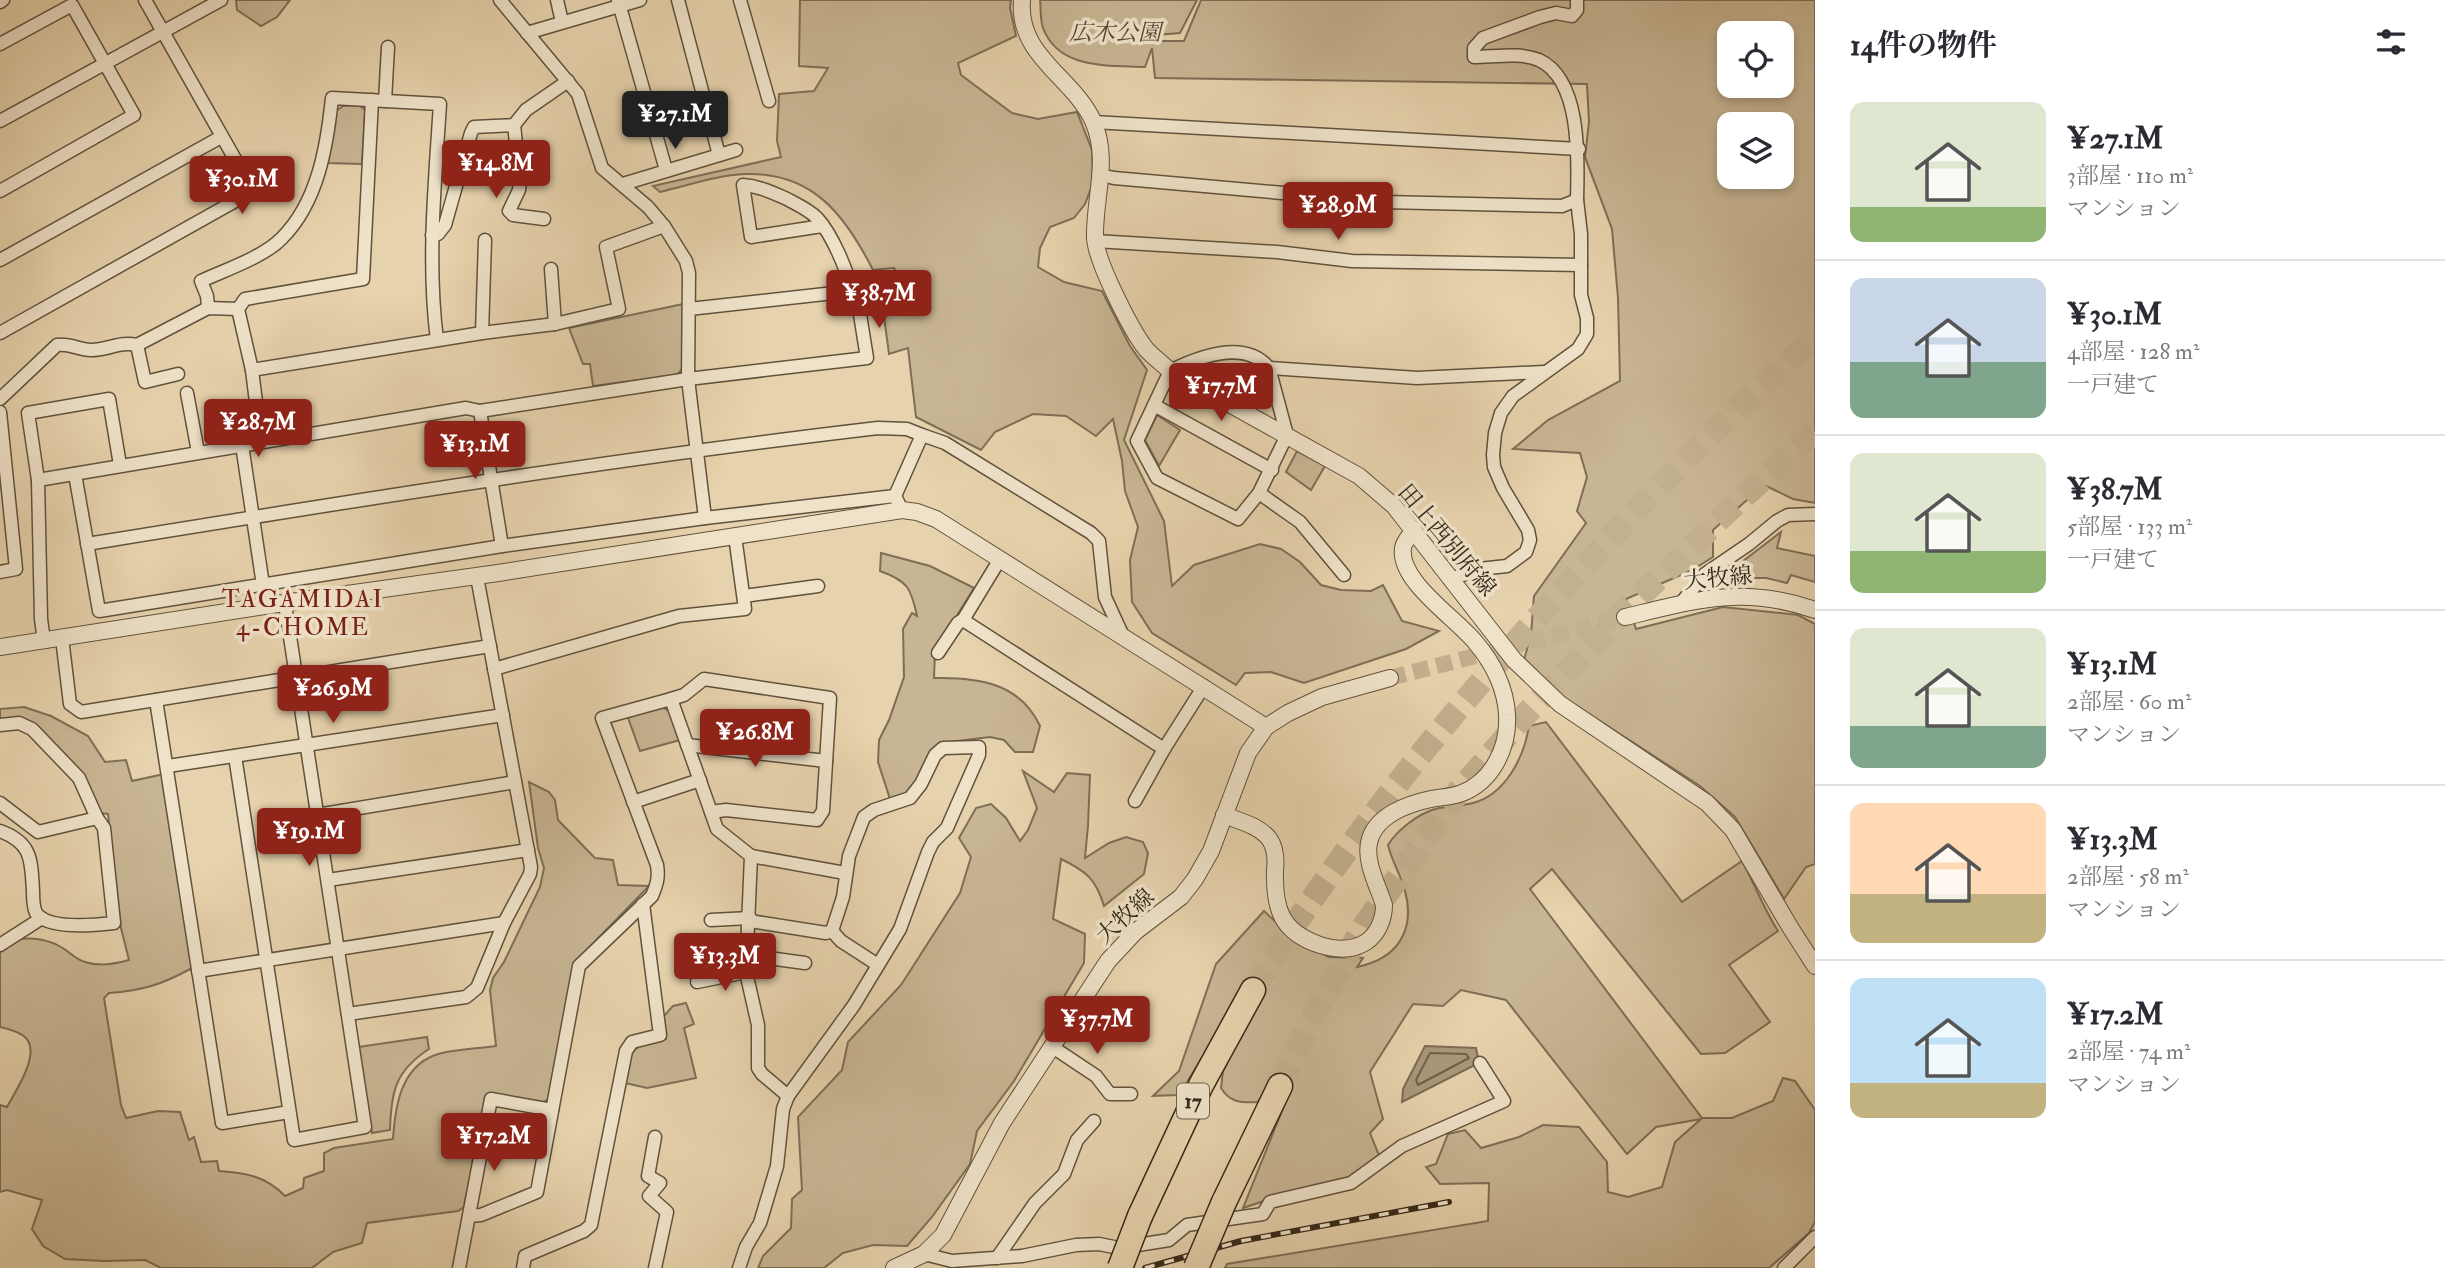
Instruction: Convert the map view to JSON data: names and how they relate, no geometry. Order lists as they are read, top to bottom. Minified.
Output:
{"streets":{"highway":["17"],"street":["田上西別府線","大牧線"]},"districts":["TAGAMIDAI 4-CHOME"],"parks":["広木公園"],"page":{"heading":"14件の物件","list":[{"name":"¥27.1M","note":"3部屋 · 110 m² · マンション"},{"name":"¥30.1M","note":"4部屋 · 128 m² · 一戸建て"},{"name":"¥38.7M","note":"5部屋 · 133 m² · 一戸建て"},{"name":"¥13.1M","note":"2部屋 · 60 m² · マンション"},{"name":"¥13.3M","note":"2部屋 · 58 m² · マンション"},{"name":"¥17.2M","note":"2部屋 · 74 m² · マンション"}],"price":["¥27.1M","¥14.8M","¥30.1M","¥28.9M","¥38.7M","¥17.7M","¥28.7M","¥13.1M","¥26.9M","¥26.8M","¥19.1M","¥13.3M","¥37.7M","¥17.2M"]}}
